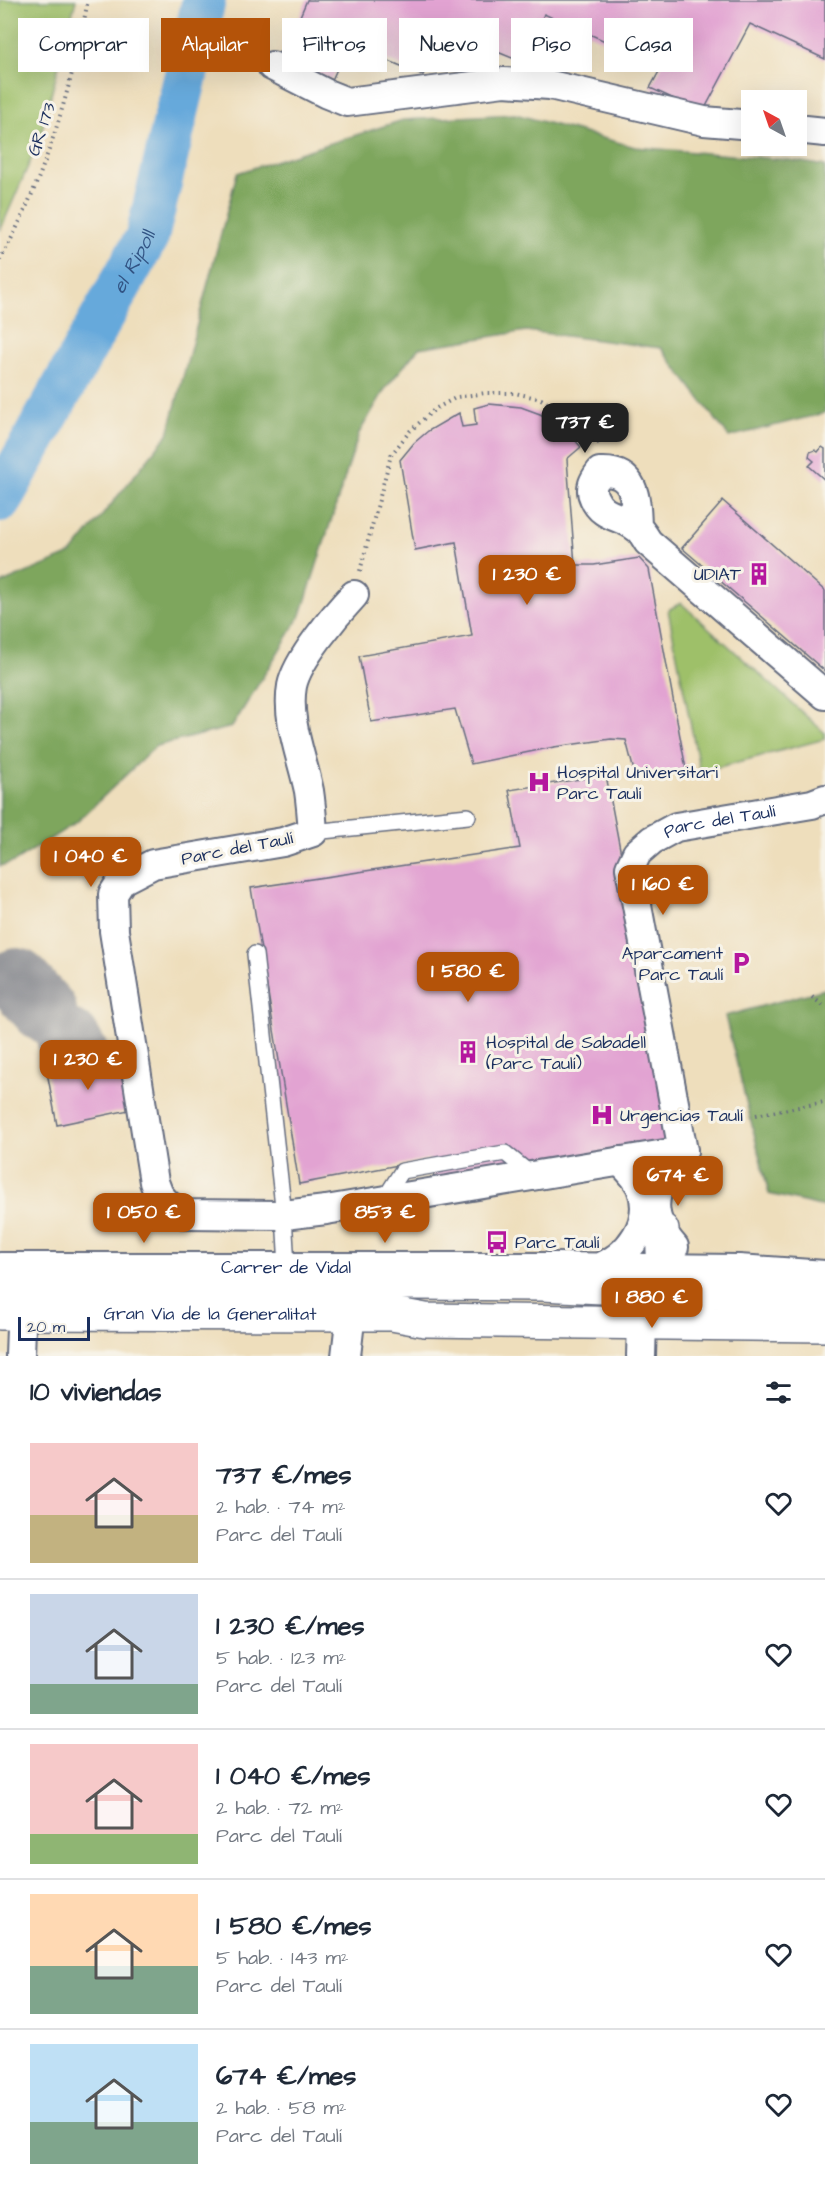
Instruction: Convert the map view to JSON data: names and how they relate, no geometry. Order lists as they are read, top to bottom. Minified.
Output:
{"streets":{"street":["Parc del Taulí","Carrer de Vidal","Gran Via de la Generalitat"],"path":["GR 173"]},"crossings":[["Carrer de Vidal","Gran Via de la Generalitat"]],"water":["el Ripoll"],"places":{"building":["UDIAT","Hospital de Sabadell (Parc Taulí)"],"hospital":["Hospital Universitari Parc Taulí","Urgencias Taulí"],"parking":["Aparcament Parc Taulí"],"bus stop":["Parc Taulí"]},"scale_bar":"20 m","north":"top left","page":{"chip":["Comprar","Alquilar","Filtros","Nuevo","Piso","Casa"],"price":["737 €","1 230 €","1 040 €","1 160 €","1 580 €","1 230 €","674 €","1 050 €","853 €","1 880 €"],"scale":"20 m","heading":"10 viviendas","list":[{"name":"737 €/mes","note":"2 hab. · 74 m² · Parc del Taulí"},{"name":"1 230 €/mes","note":"5 hab. · 123 m² · Parc del Taulí"},{"name":"1 040 €/mes","note":"2 hab. · 72 m² · Parc del Taulí"},{"name":"1 580 €/mes","note":"5 hab. · 143 m² · Parc del Taulí"},{"name":"674 €/mes","note":"2 hab. · 58 m² · Parc del Taulí"}]}}
